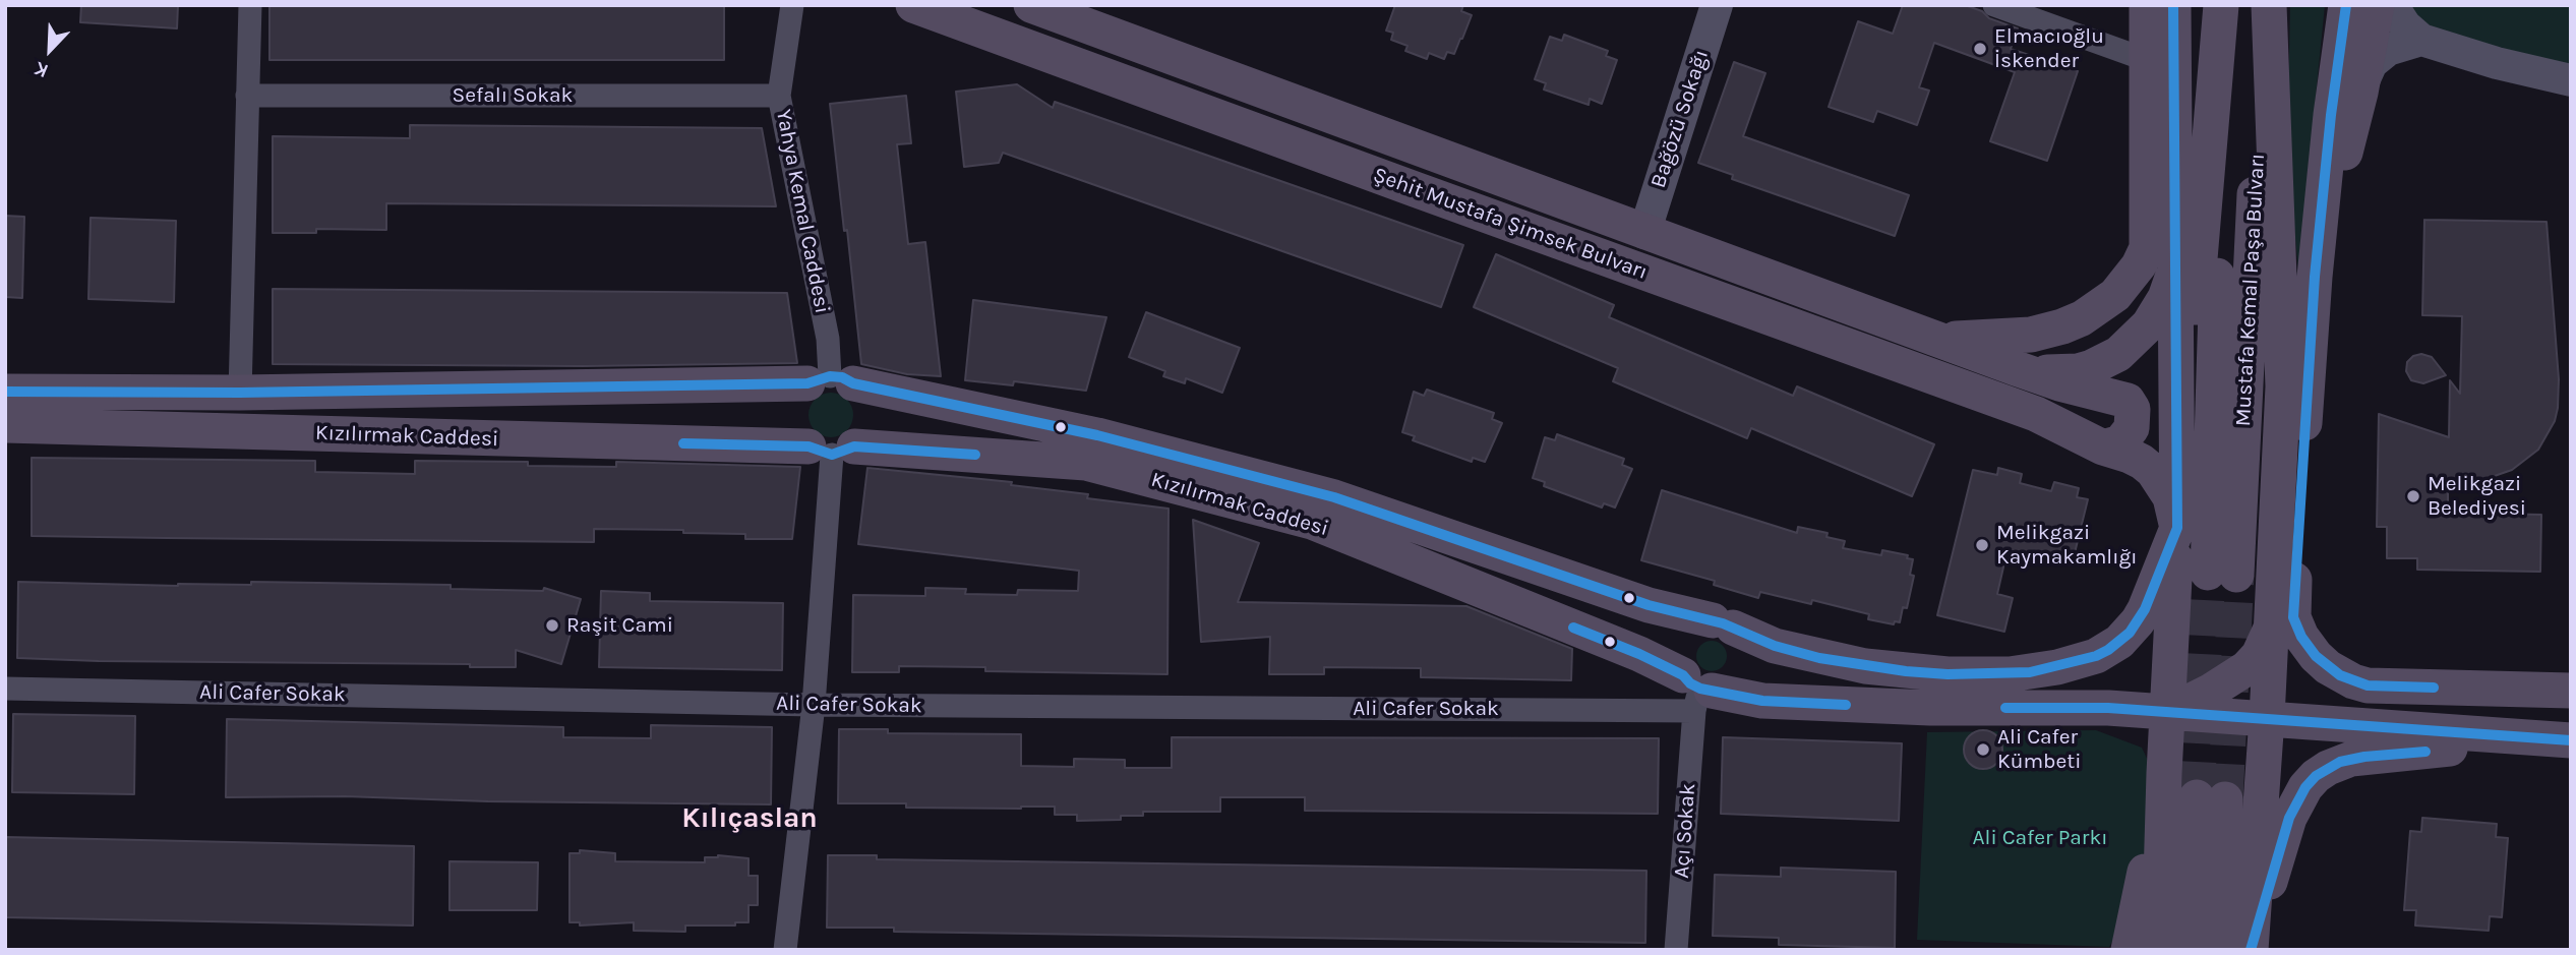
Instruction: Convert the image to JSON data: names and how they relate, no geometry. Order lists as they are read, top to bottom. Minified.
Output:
{"streets":{"main road":["Şehit Mustafa Şimsek Bulvarı","Mustafa Kemal Paşa Bulvarı","Kızılırmak Caddesi"],"street":["Sefalı Sokak","Bağözü Sokağı","Yahya Kemal Caddesi","Ali Cafer Sokak","Açı Sokak"]},"crossings":[["Sefalı Sokak","Yahya Kemal Caddesi"],["Bağözü Sokağı","Şehit Mustafa Şimsek Bulvarı"],["Yahya Kemal Caddesi","Kızılırmak Caddesi"],["Şehit Mustafa Şimsek Bulvarı","Kızılırmak Caddesi"],["Kızılırmak Caddesi","Ali Cafer Sokak"],["Kızılırmak Caddesi","Açı Sokak"],["Ali Cafer Sokak","Açı Sokak"]],"districts":["Kılıçaslan"],"parks":["Ali Cafer Parkı"],"places":["Elmacıoğlu İskender","Melikgazi Belediyesi","Melikgazi Kaymakamlığı","Raşit Cami","Ali Cafer Kümbeti"],"north":"bottom left"}
